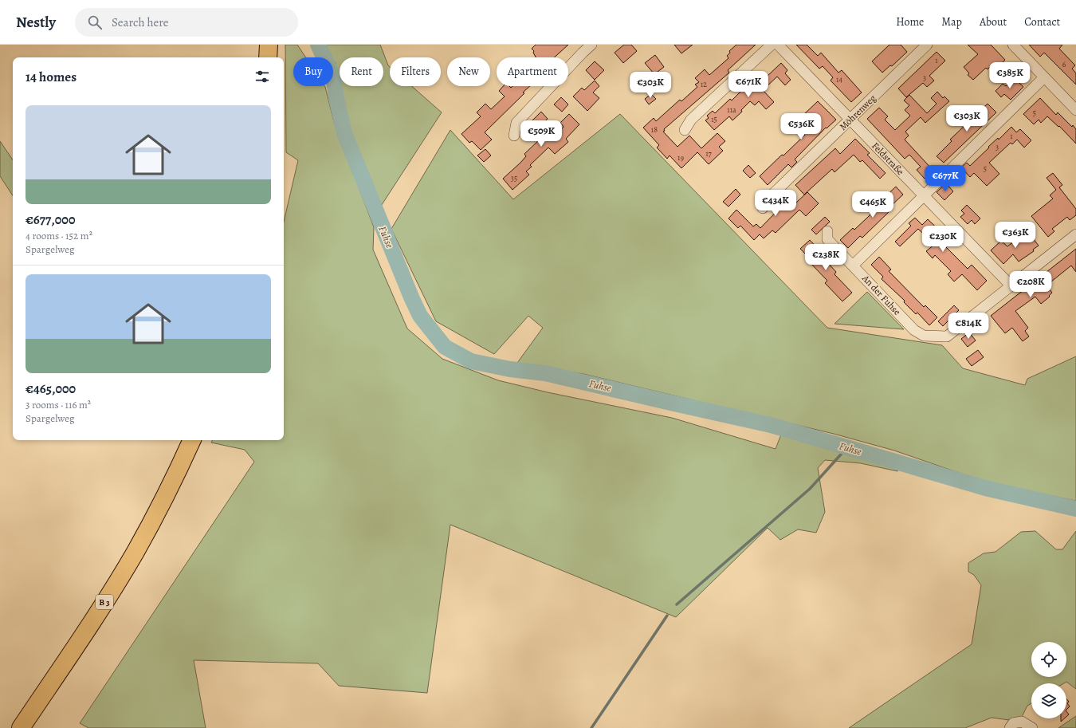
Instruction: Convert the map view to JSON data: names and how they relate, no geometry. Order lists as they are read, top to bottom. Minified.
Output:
{"streets":{"highway":["B 3"],"street":["Möhrenweg","Feldstraße","An der Fuhse"]},"crossings":[["Möhrenweg","Feldstraße"],["Feldstraße","An der Fuhse"]],"water":["Fuhse"],"house_numbers":["1","6","3","14","12","11a","5","15","18","1","3","17","19","5","35"],"page":{"header":"Nestly","search":"Search here","nav":["Home","Map","About","Contact"],"chip":["Buy","Rent","Filters","New","Apartment"],"heading":"14 homes","price":["€385K","€671K","€303K","€303K","€536K","€509K","€677K","€434K","€465K","€363K","€230K","€238K","€208K","€814K"],"list":[{"name":"€677,000","note":"4 rooms · 152 m² · Spargelweg"},{"name":"€465,000","note":"3 rooms · 116 m² · Spargelweg"}]}}
